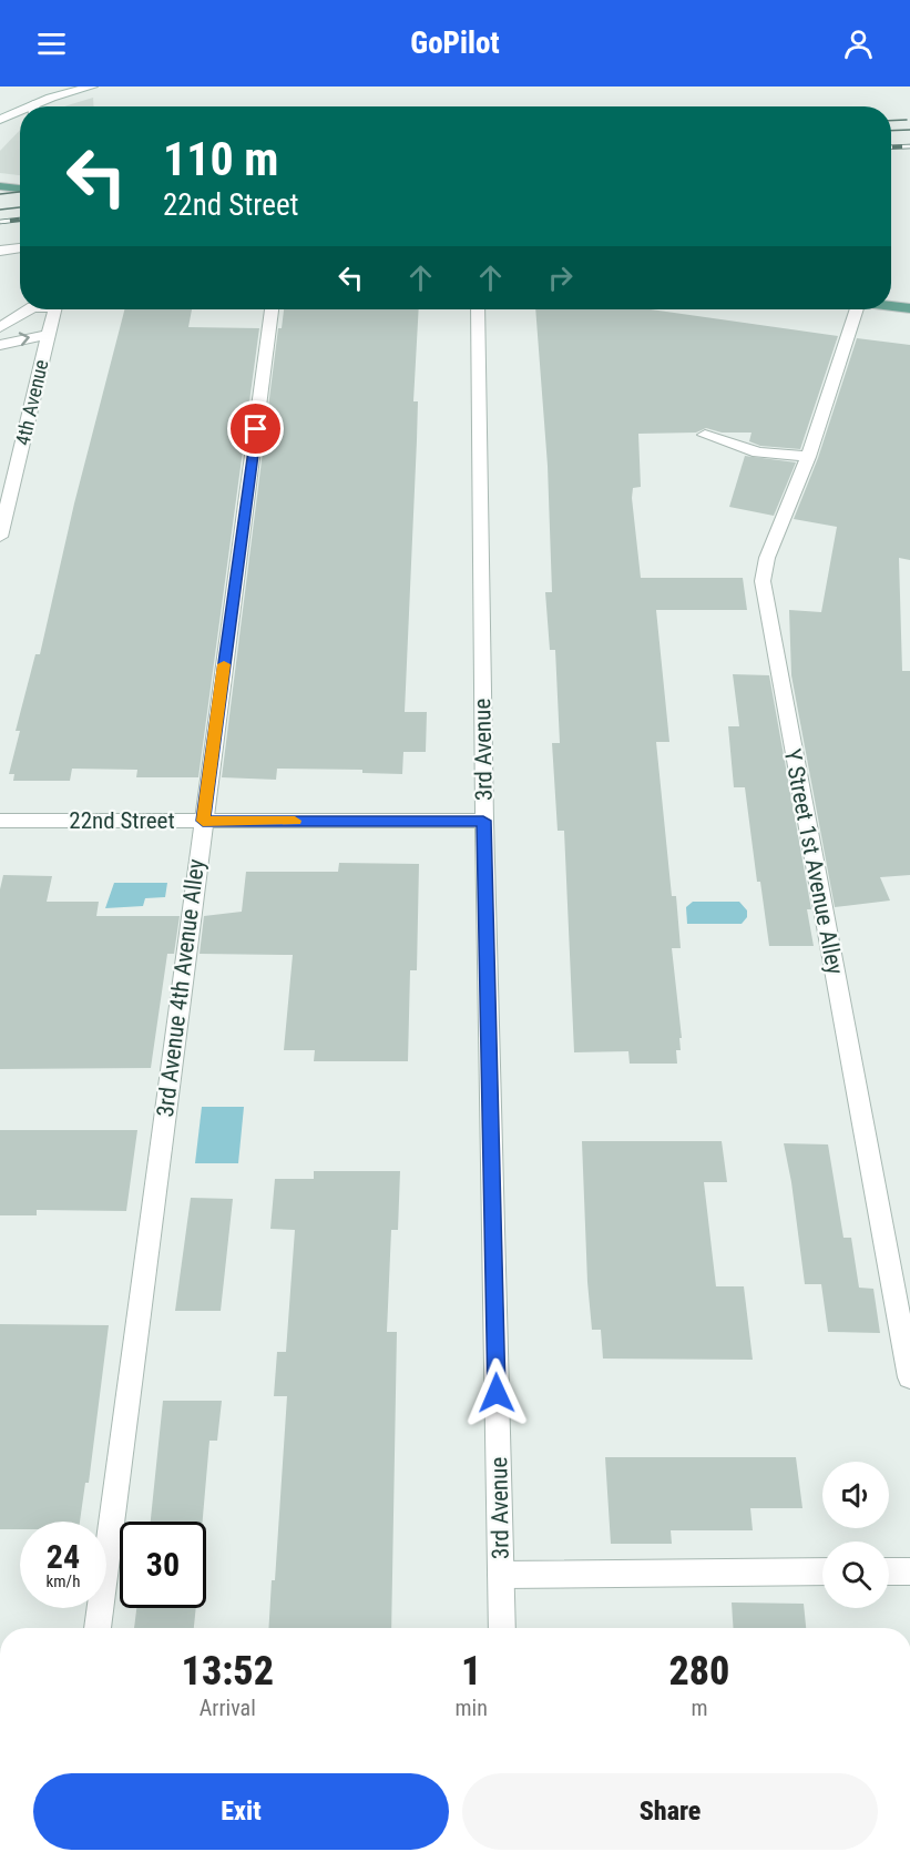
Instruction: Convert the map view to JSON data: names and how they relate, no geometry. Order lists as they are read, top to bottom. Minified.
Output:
{"streets":{"street":["4th Avenue","3rd Avenue","22nd Street","Y Street 1st Avenue Alley","3rd Avenue 4th Avenue Alley"]},"crossings":[["3rd Avenue","22nd Street"],["22nd Street","3rd Avenue 4th Avenue Alley"]],"page":{"header":"GoPilot","turn":["110 m","22nd Street"],"speed":"24 km/h","limit":"30","eta":["13:52","Arrival","1","min","280","m"],"buttons":["Exit","Share"]}}
